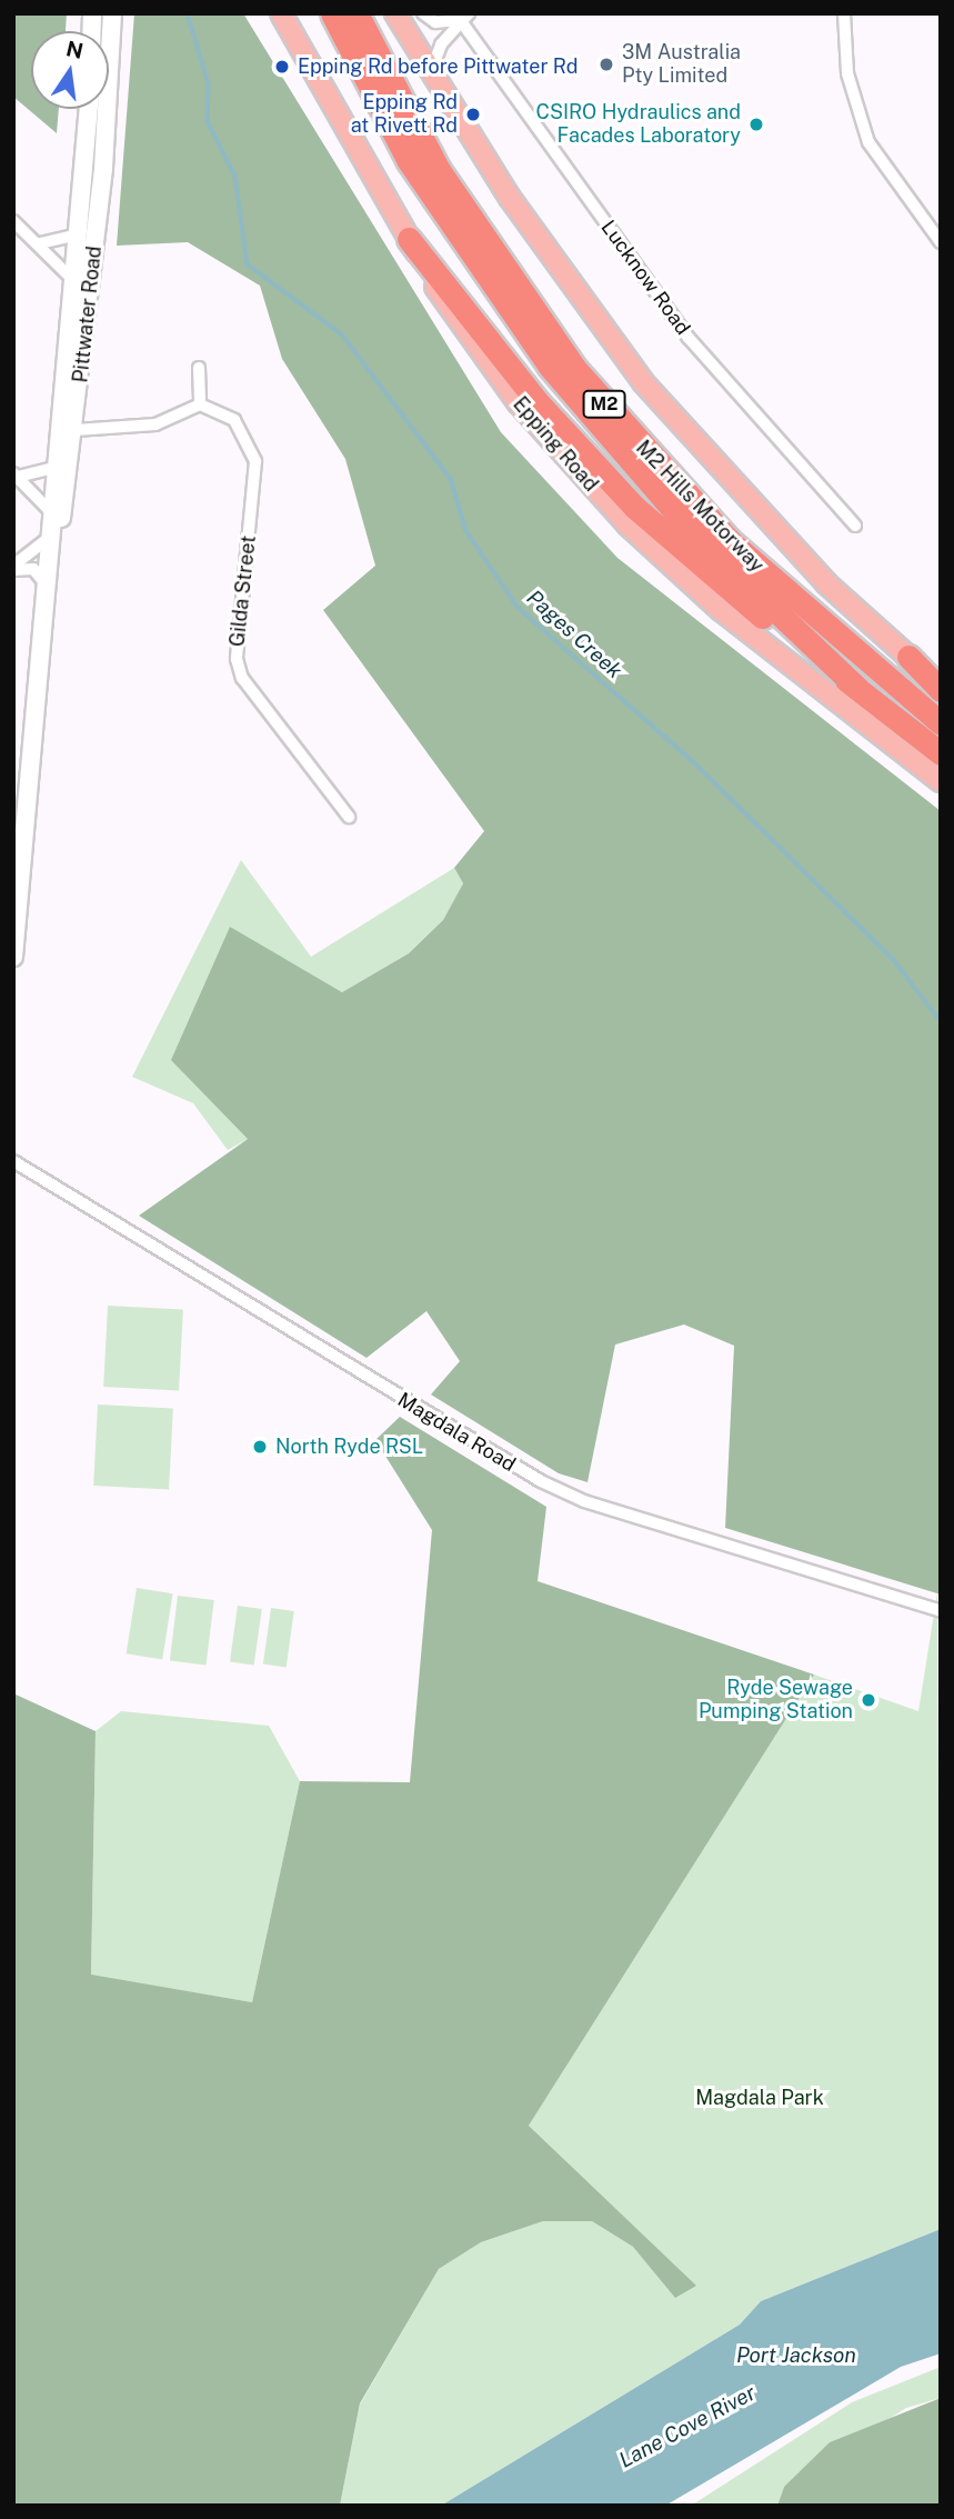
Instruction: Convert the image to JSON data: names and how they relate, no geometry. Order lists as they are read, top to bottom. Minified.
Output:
{"streets":{"highway":["M2","M2 Hills Motorway"],"main road":["Pittwater Road","Epping Road"],"street":["Lucknow Road","Gilda Street","Magdala Road"]},"crossings":[["M2","Epping Road"],["M2","M2 Hills Motorway"]],"water":["Pages Creek","Port Jackson","Lane Cove River"],"parks":["Magdala Park"],"places":["3M Australia Pty Limited","Epping Rd before Pittwater Rd","Epping Rd at Rivett Rd","CSIRO Hydraulics and Facades Laboratory","North Ryde RSL","Ryde Sewage Pumping Station"],"north":"top"}
